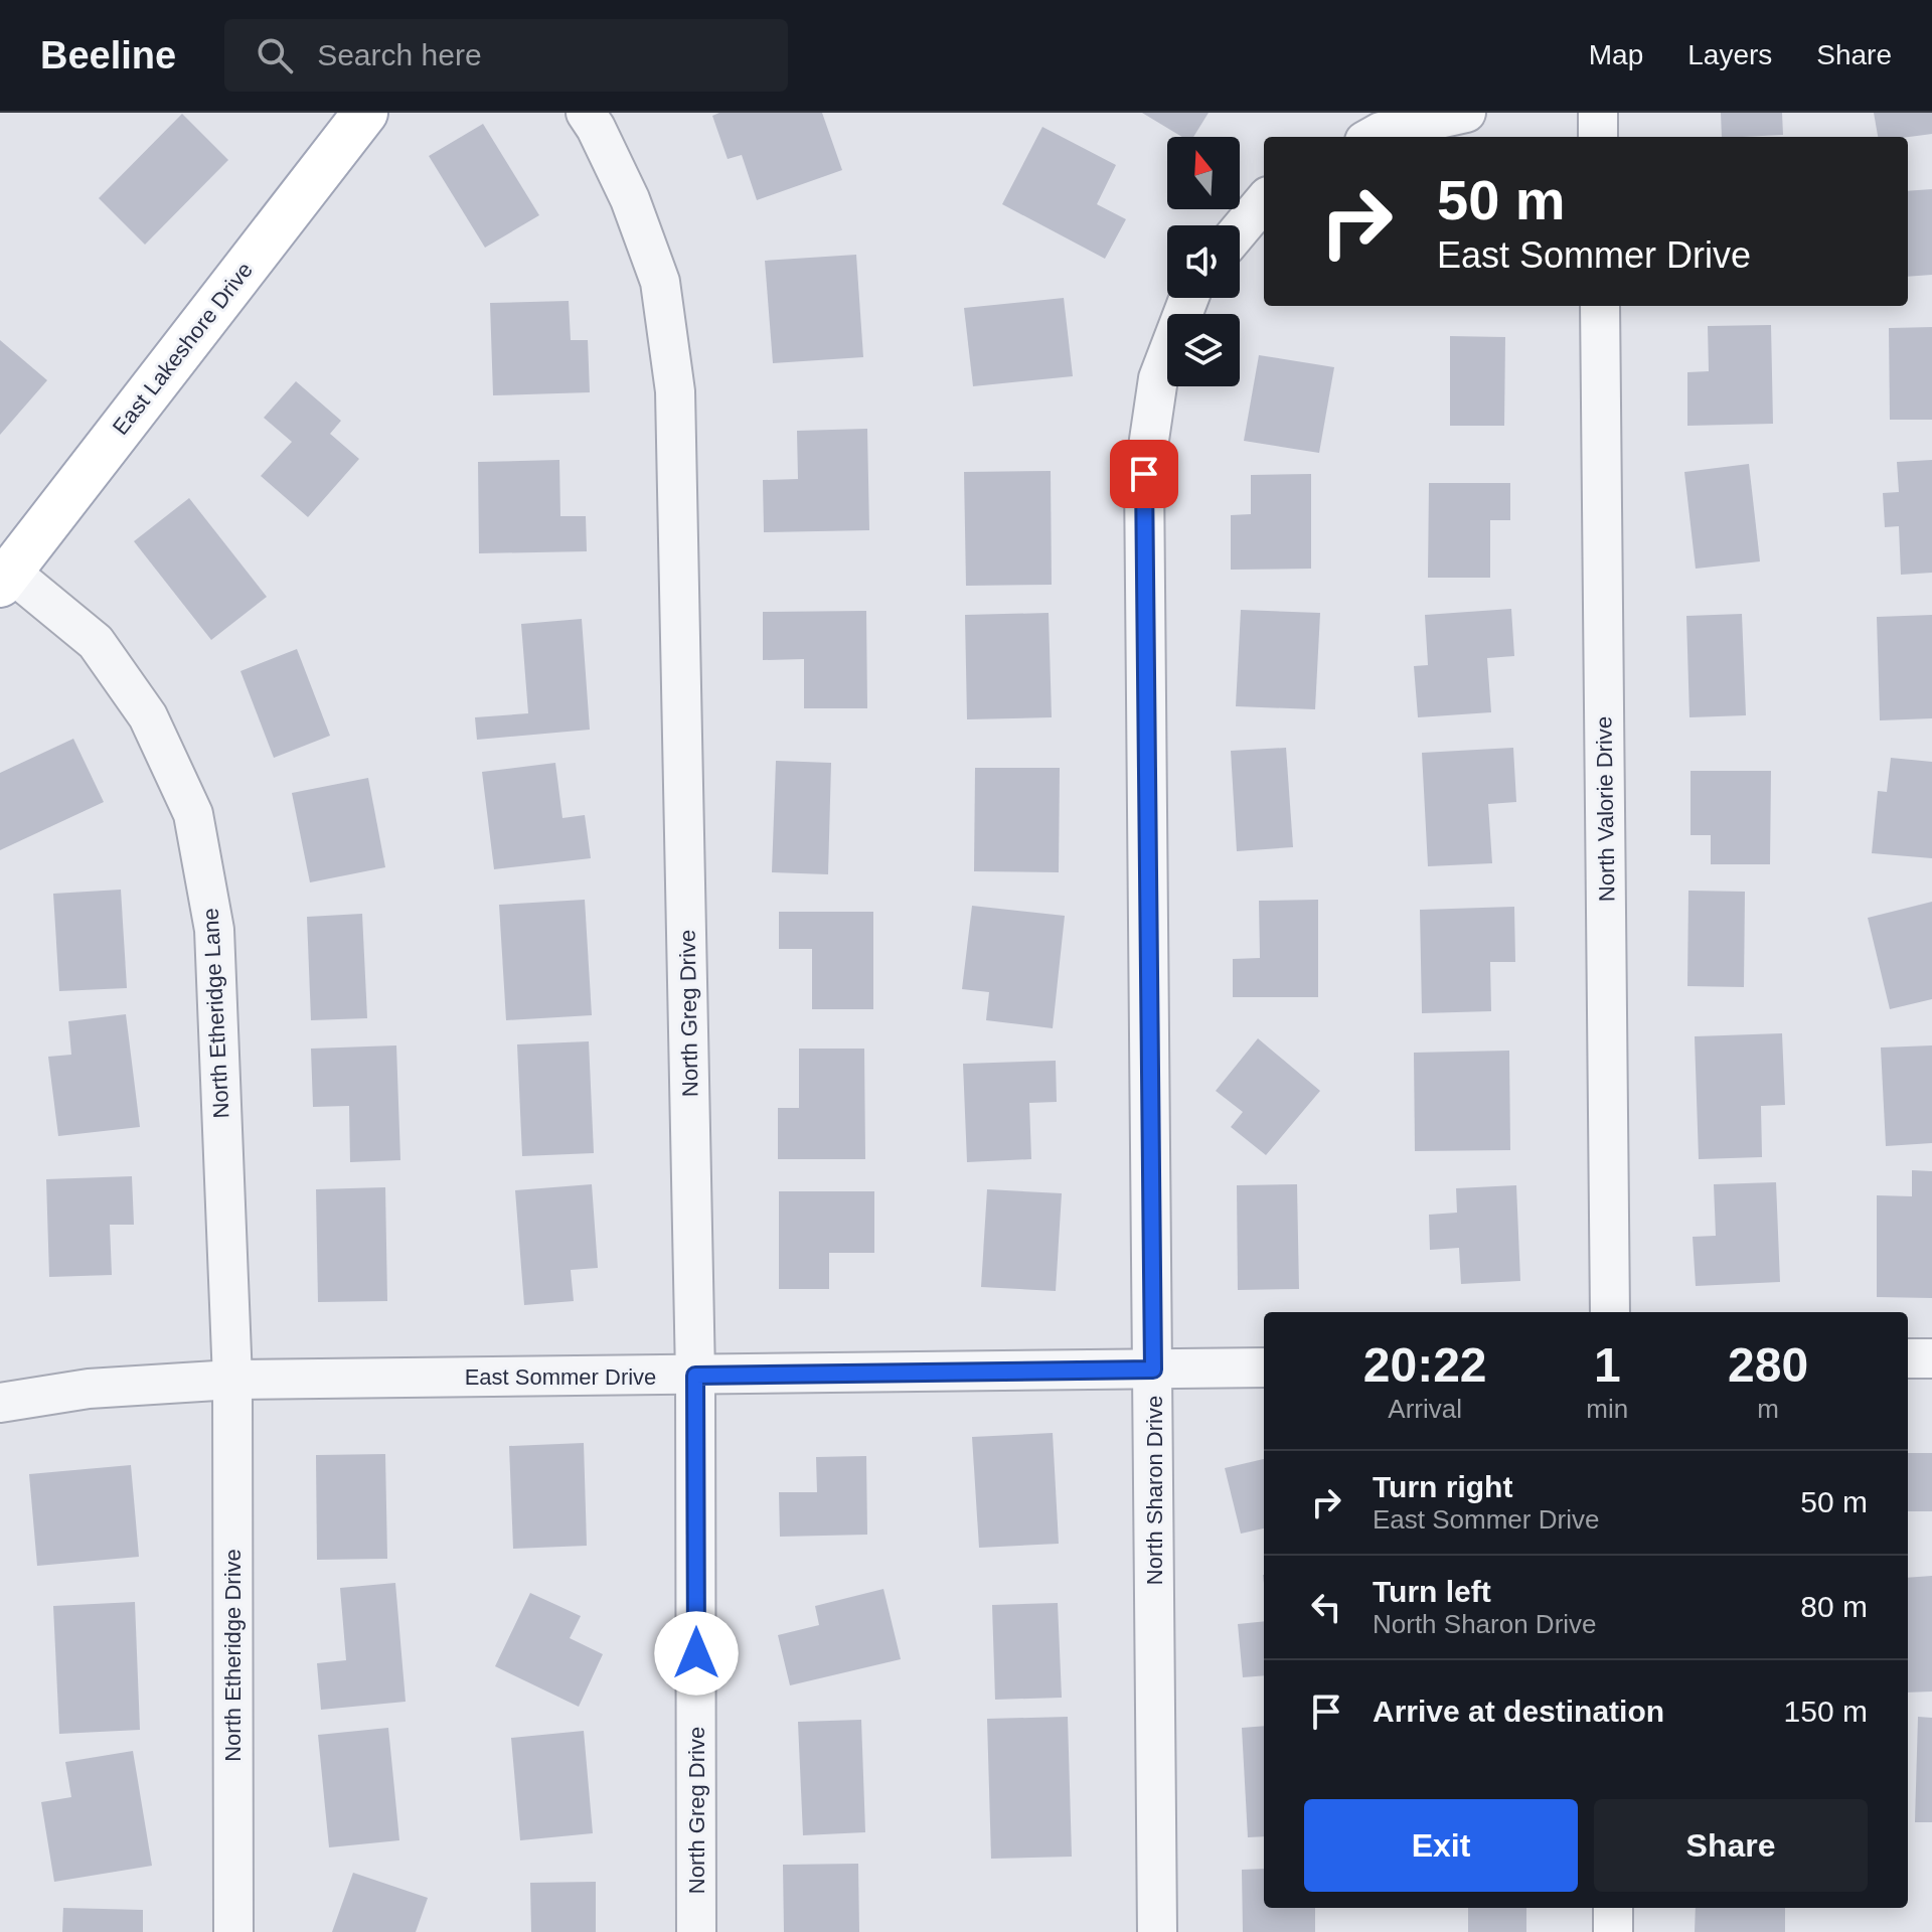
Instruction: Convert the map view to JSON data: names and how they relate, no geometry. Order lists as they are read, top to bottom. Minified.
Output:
{"streets":{"main road":["East Lakeshore Drive"],"street":["North Valorie Drive","North Etheridge Lane","North Greg Drive","East Sommer Drive","North Sharon Drive","North Etheridge Drive"]},"crossings":[["East Lakeshore Drive","North Etheridge Lane"],["North Etheridge Lane","East Sommer Drive"],["North Etheridge Lane","North Etheridge Drive"],["North Greg Drive","East Sommer Drive"],["East Sommer Drive","North Sharon Drive"],["East Sommer Drive","North Etheridge Drive"]],"north":"top","page":{"header":"Beeline","search":"Search here","nav":["Map","Layers","Share"],"turn":["50 m","East Sommer Drive"],"eta":["20:22","Arrival","1","min","280","m"],"list":[{"name":"Turn right","note":"East Sommer Drive","value":"50 m"},{"name":"Turn left","note":"North Sharon Drive","value":"80 m"},{"name":"Arrive at destination","value":"150 m"}],"buttons":["Exit","Share"]}}
